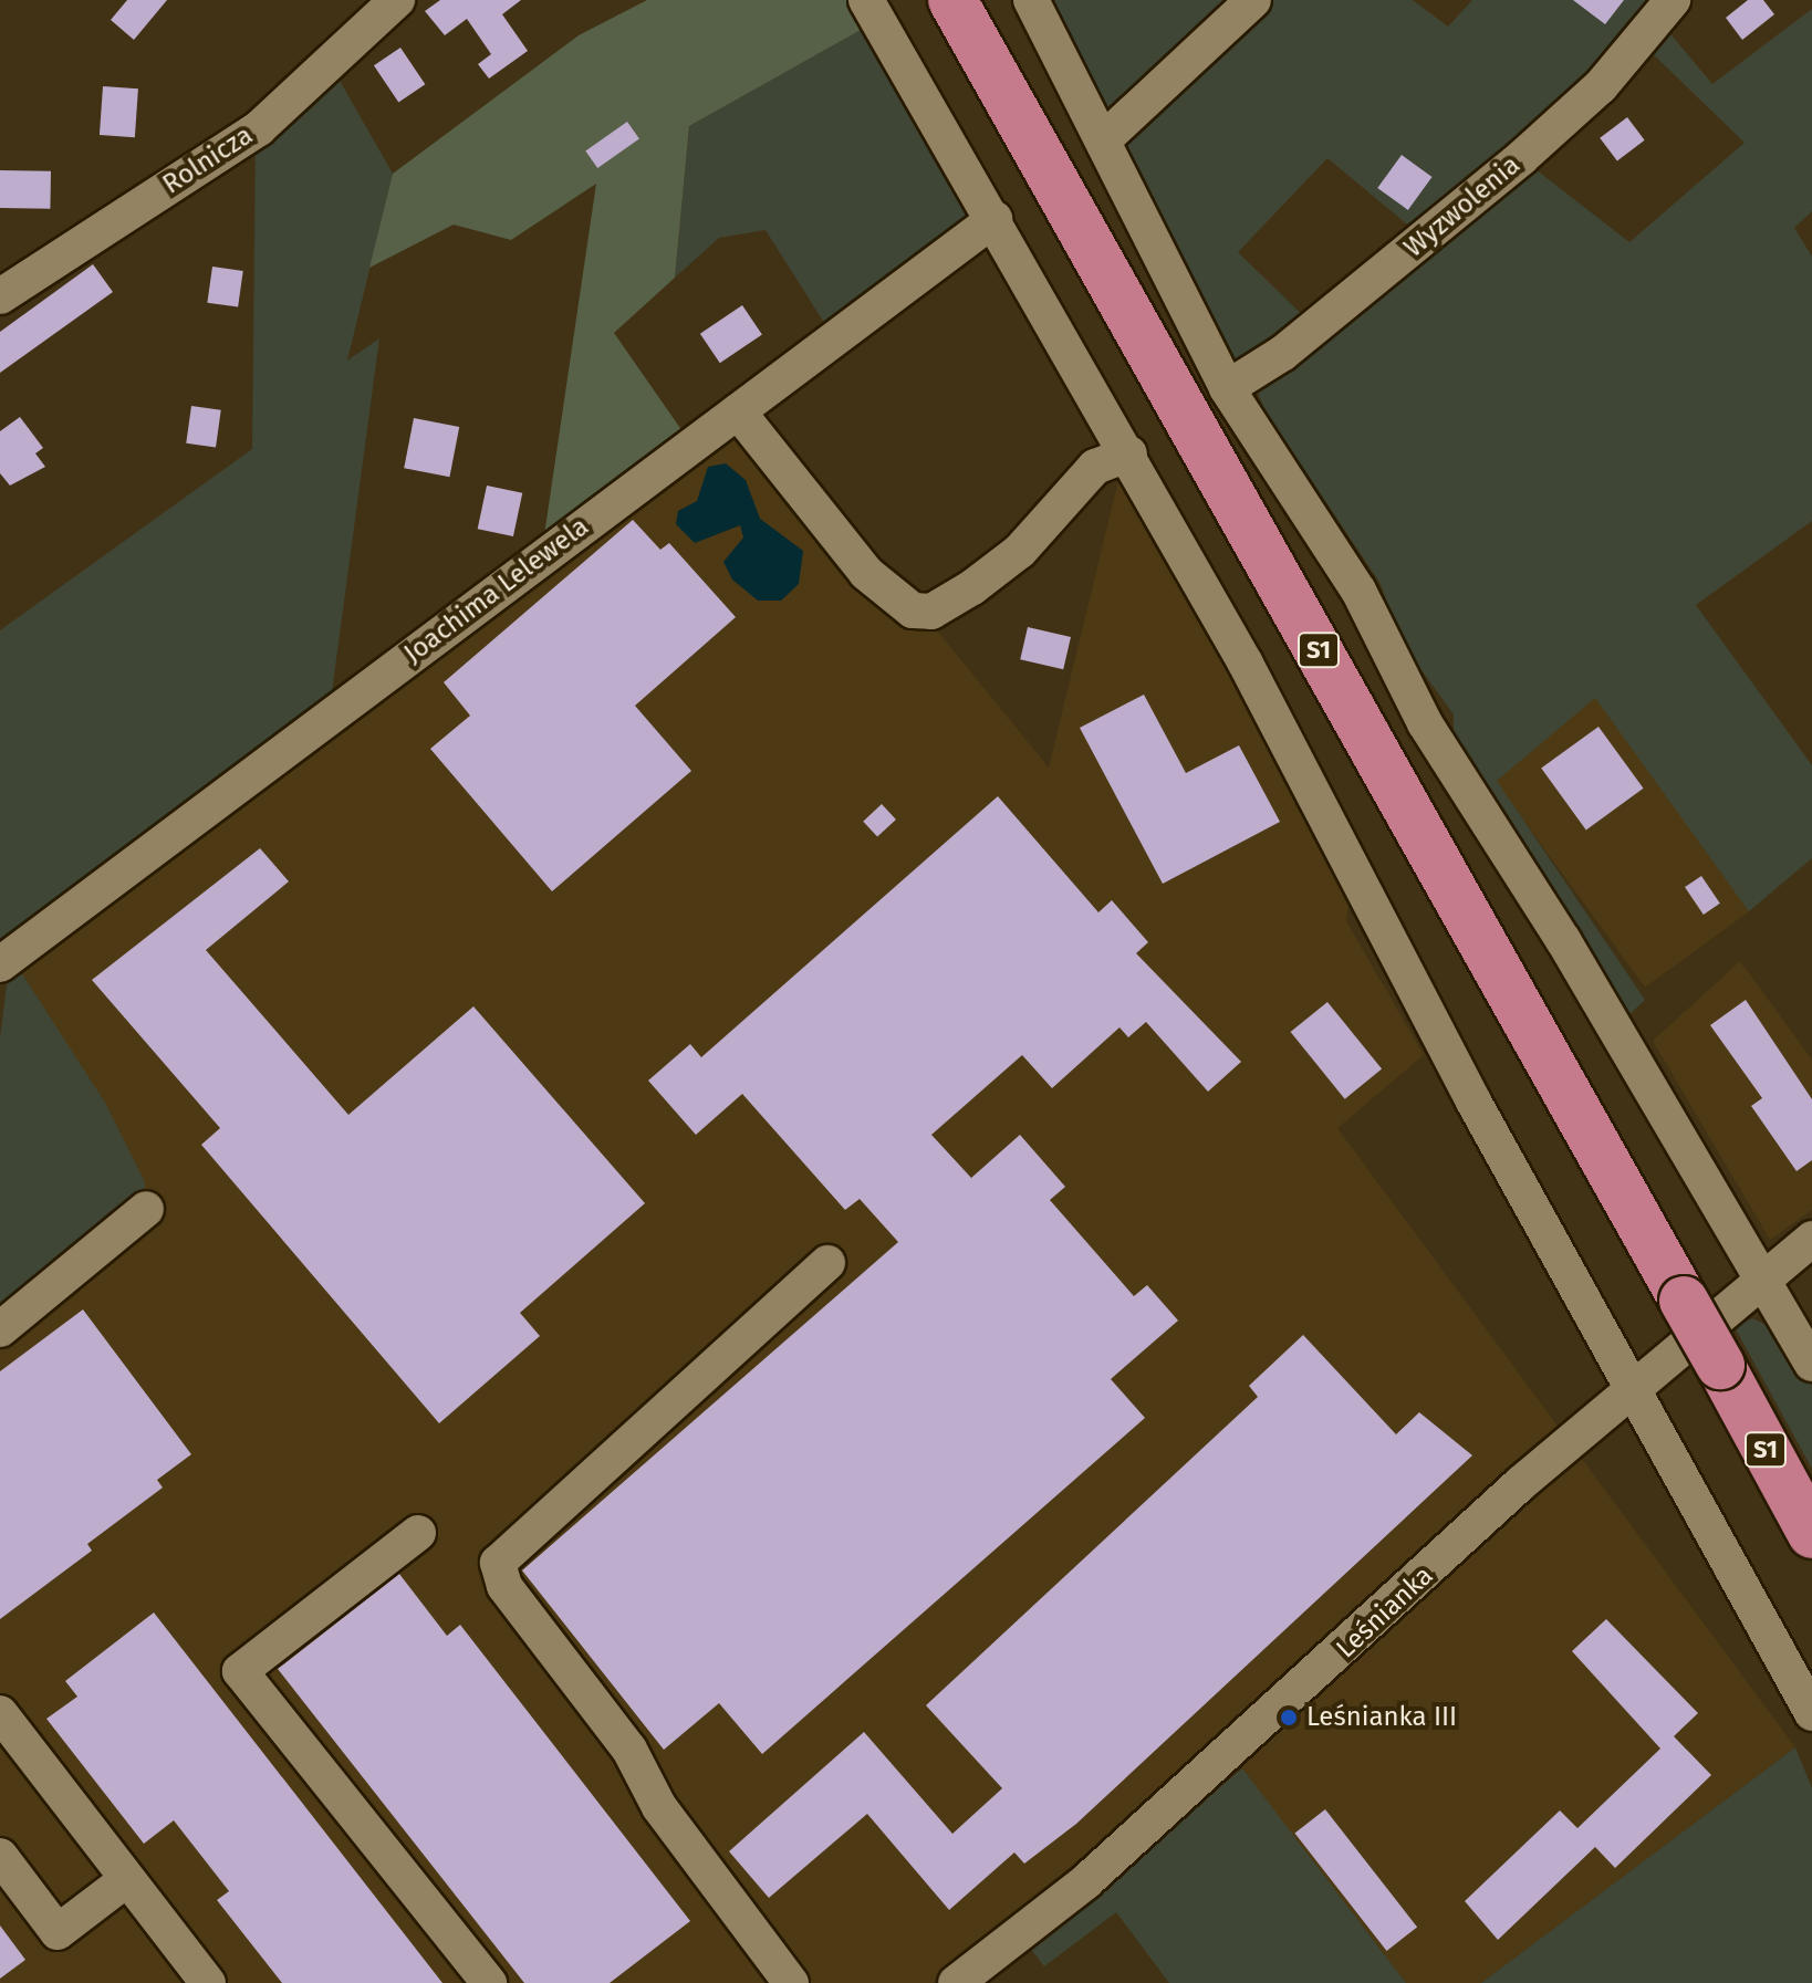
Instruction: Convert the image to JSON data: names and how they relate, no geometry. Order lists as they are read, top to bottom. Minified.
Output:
{"streets":{"highway":["S1"],"street":["Rolnicza","Wyzwolenia","Joachima Lelewela","Leśnianka"]},"places":["Leśnianka III"]}
